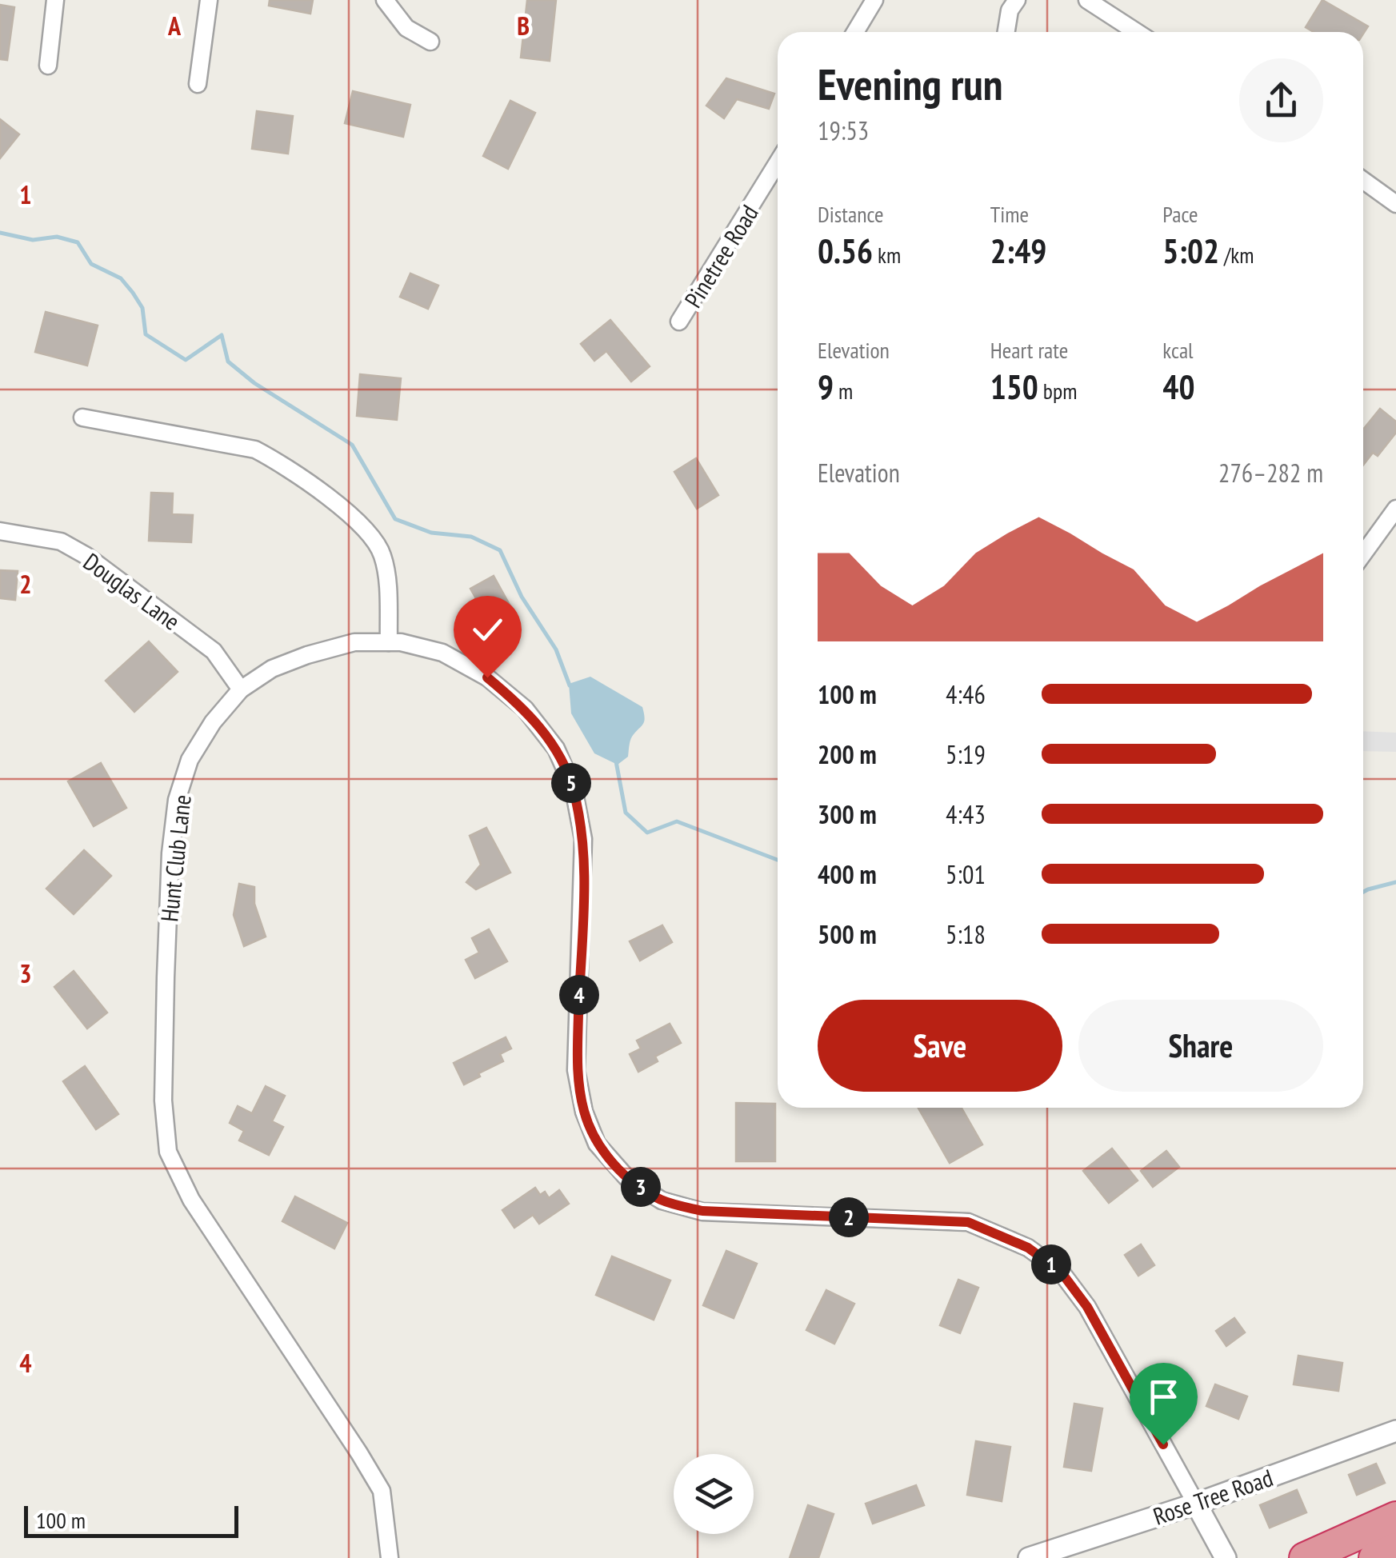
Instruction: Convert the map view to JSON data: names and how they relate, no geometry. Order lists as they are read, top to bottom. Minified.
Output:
{"streets":{"street":["Pinetree Road","Douglas Lane","Hunt Club Lane","Rose Tree Road"]},"crossings":[["Douglas Lane","Hunt Club Lane"],["Hunt Club Lane","Rose Tree Road"]],"scale_bar":"100 m","page":{"heading":["Evening run","19:53"],"stats":[["Distance","0.56 km"],["Time","2:49"],["Pace","5:02 /km"],["Elevation","9 m"],["Heart rate","150 bpm"],["kcal","40"]],"chart":["Elevation","276–282 m"],"list":[{"name":"100 m","note":"4:46"},{"name":"200 m","note":"5:19"},{"name":"300 m","note":"4:43"},{"name":"400 m","note":"5:01"},{"name":"500 m","note":"5:18"}],"pins":["5","4","3","2","1"],"buttons":["Save","Share"],"scale":"100 m"},"grid":{"columns":["A","B"],"rows":["1","2","3","4"]}}
